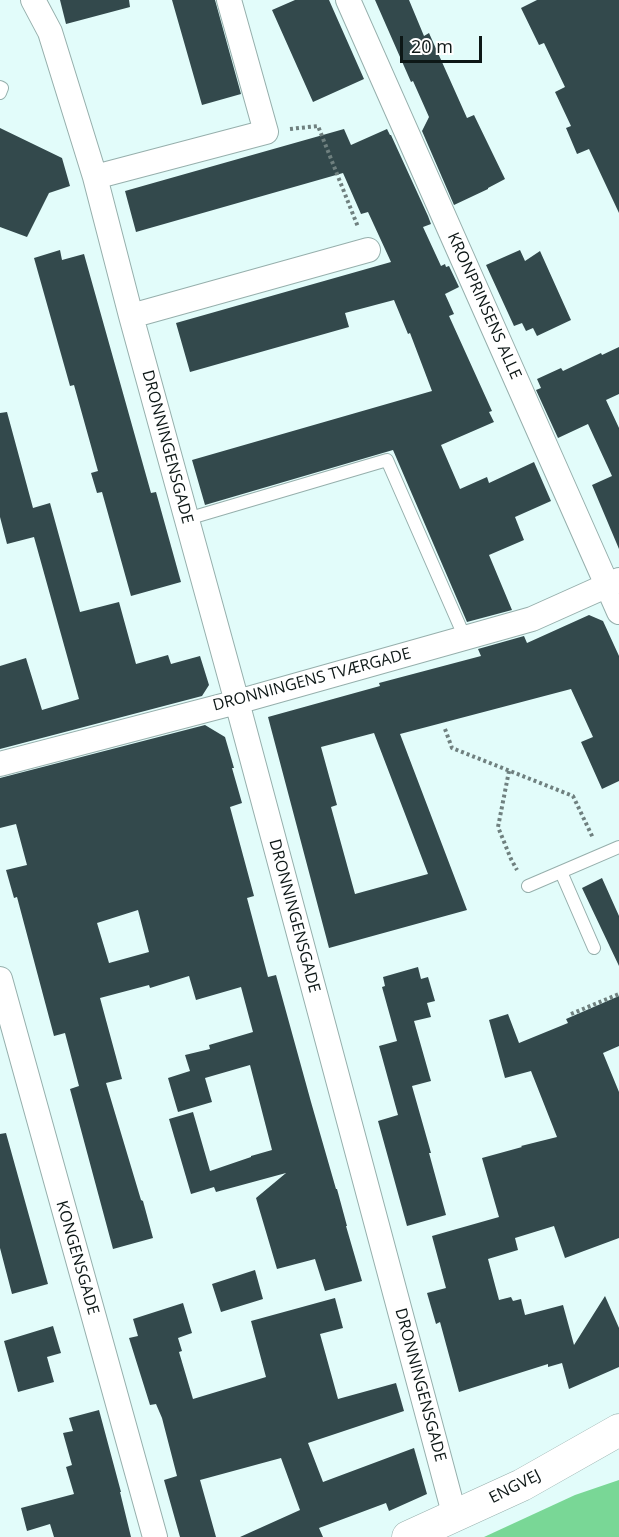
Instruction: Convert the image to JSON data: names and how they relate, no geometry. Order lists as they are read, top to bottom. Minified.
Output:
{"streets":{"street":["KRONPRINSENS ALLE","DRONNINGENSGADE","DRONNINGENS TVÆRGADE","KONGENSGADE","ENGVEJ"]},"crossings":[["KRONPRINSENS ALLE","DRONNINGENS TVÆRGADE"],["DRONNINGENSGADE","DRONNINGENS TVÆRGADE"],["DRONNINGENSGADE","ENGVEJ"]],"scale_bar":"20 m"}
